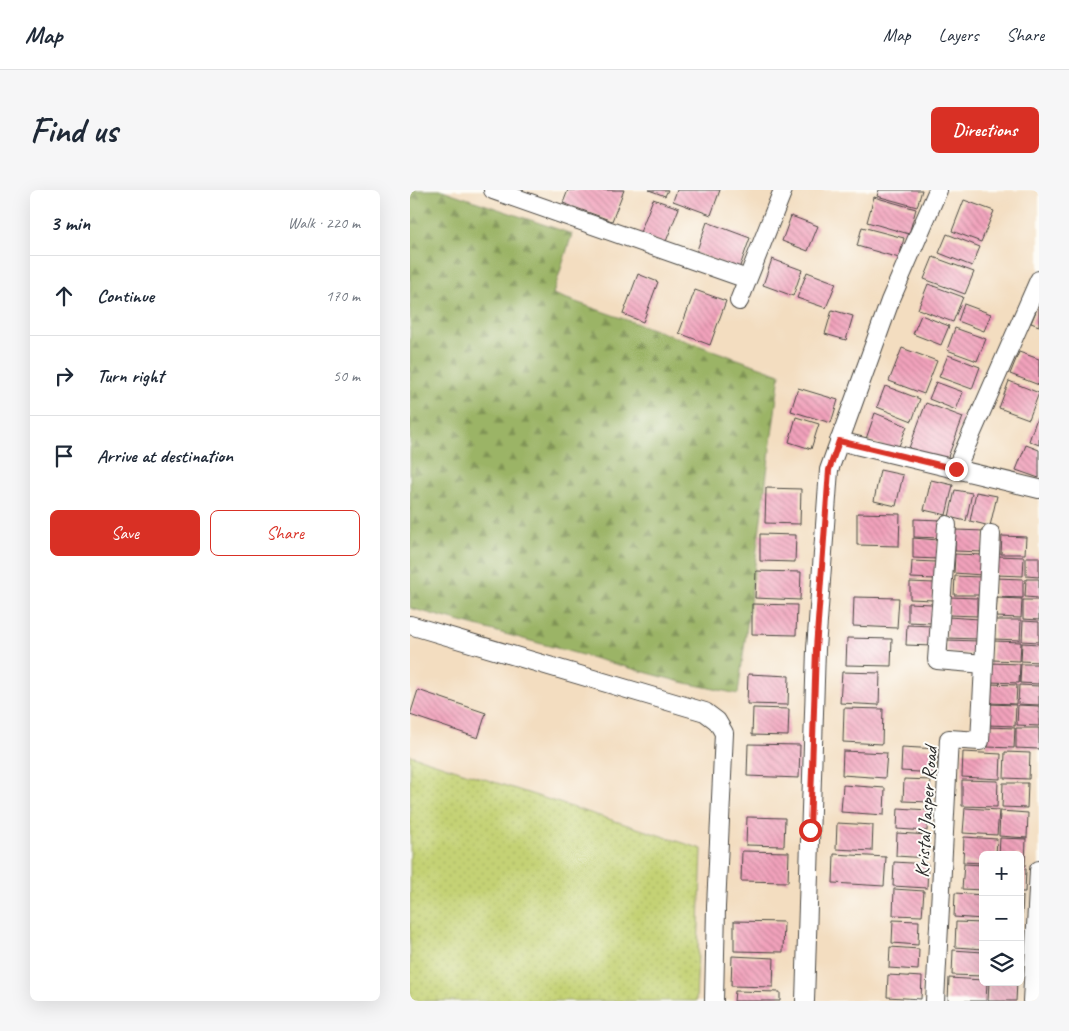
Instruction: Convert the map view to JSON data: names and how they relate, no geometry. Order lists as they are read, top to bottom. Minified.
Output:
{"streets":{"street":["Kristal Jasper Road"]},"page":{"header":"Map","nav":["Map","Layers","Share"],"buttons":["Directions",["Save","Share"]],"title":"Find us","heading":["3 min","Walk · 220 m"],"list":[["Continue","170 m"],["Turn right","50 m"],"Arrive at destination"],"map_buttons":["+","−"]}}
